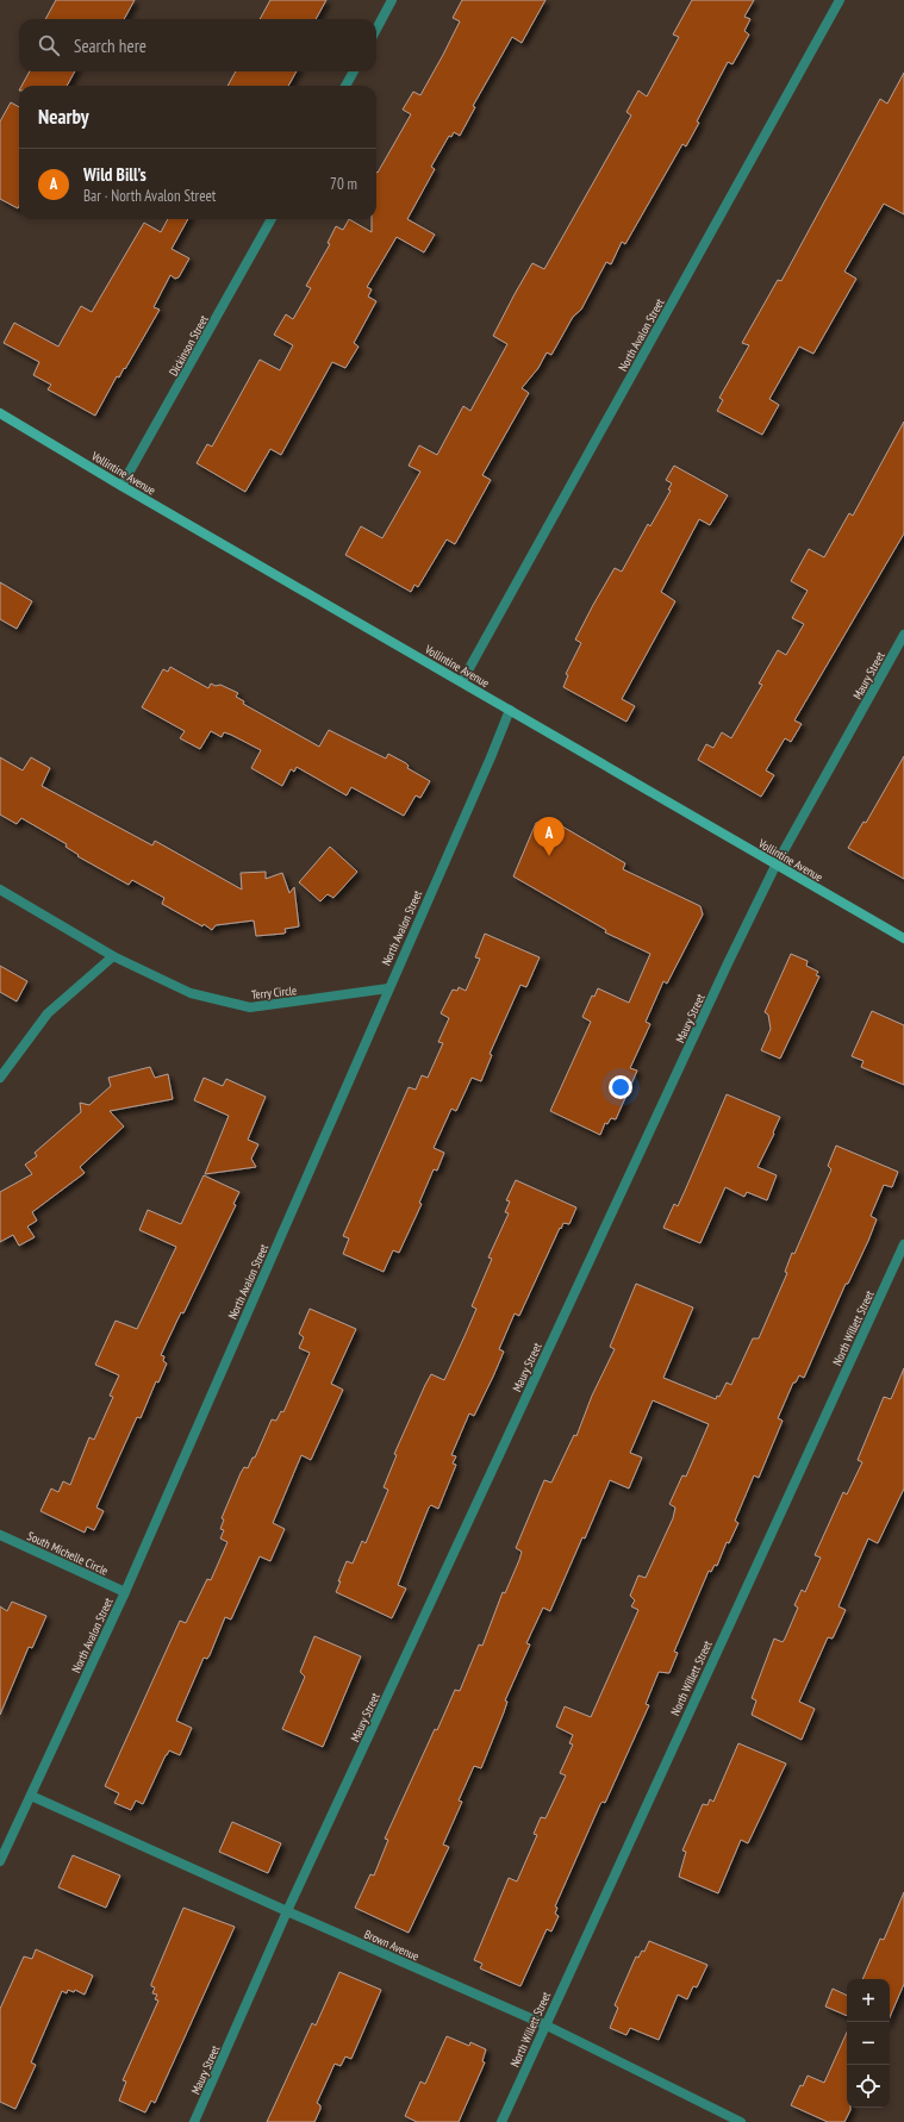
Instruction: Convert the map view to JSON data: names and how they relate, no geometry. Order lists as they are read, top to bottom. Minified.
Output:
{"streets":{"street":["North Avalon Street","Dickinson Street","Vollintine Avenue","Maury Street","Terry Circle","North Willett Street","South Michelle Circle","Brown Avenue"]},"crossings":[["North Avalon Street","Vollintine Avenue"],["North Avalon Street","Terry Circle"],["North Avalon Street","South Michelle Circle"],["North Avalon Street","Brown Avenue"],["Dickinson Street","Vollintine Avenue"],["Vollintine Avenue","Maury Street"],["Maury Street","Brown Avenue"],["North Willett Street","Brown Avenue"]],"page":{"search":"Search here","heading":"Nearby","list":[{"mark":"A","name":"Wild Bill’s","note":"Bar · North Avalon Street","value":"70 m"}],"pins":"A","map_buttons":["+","−"]}}
